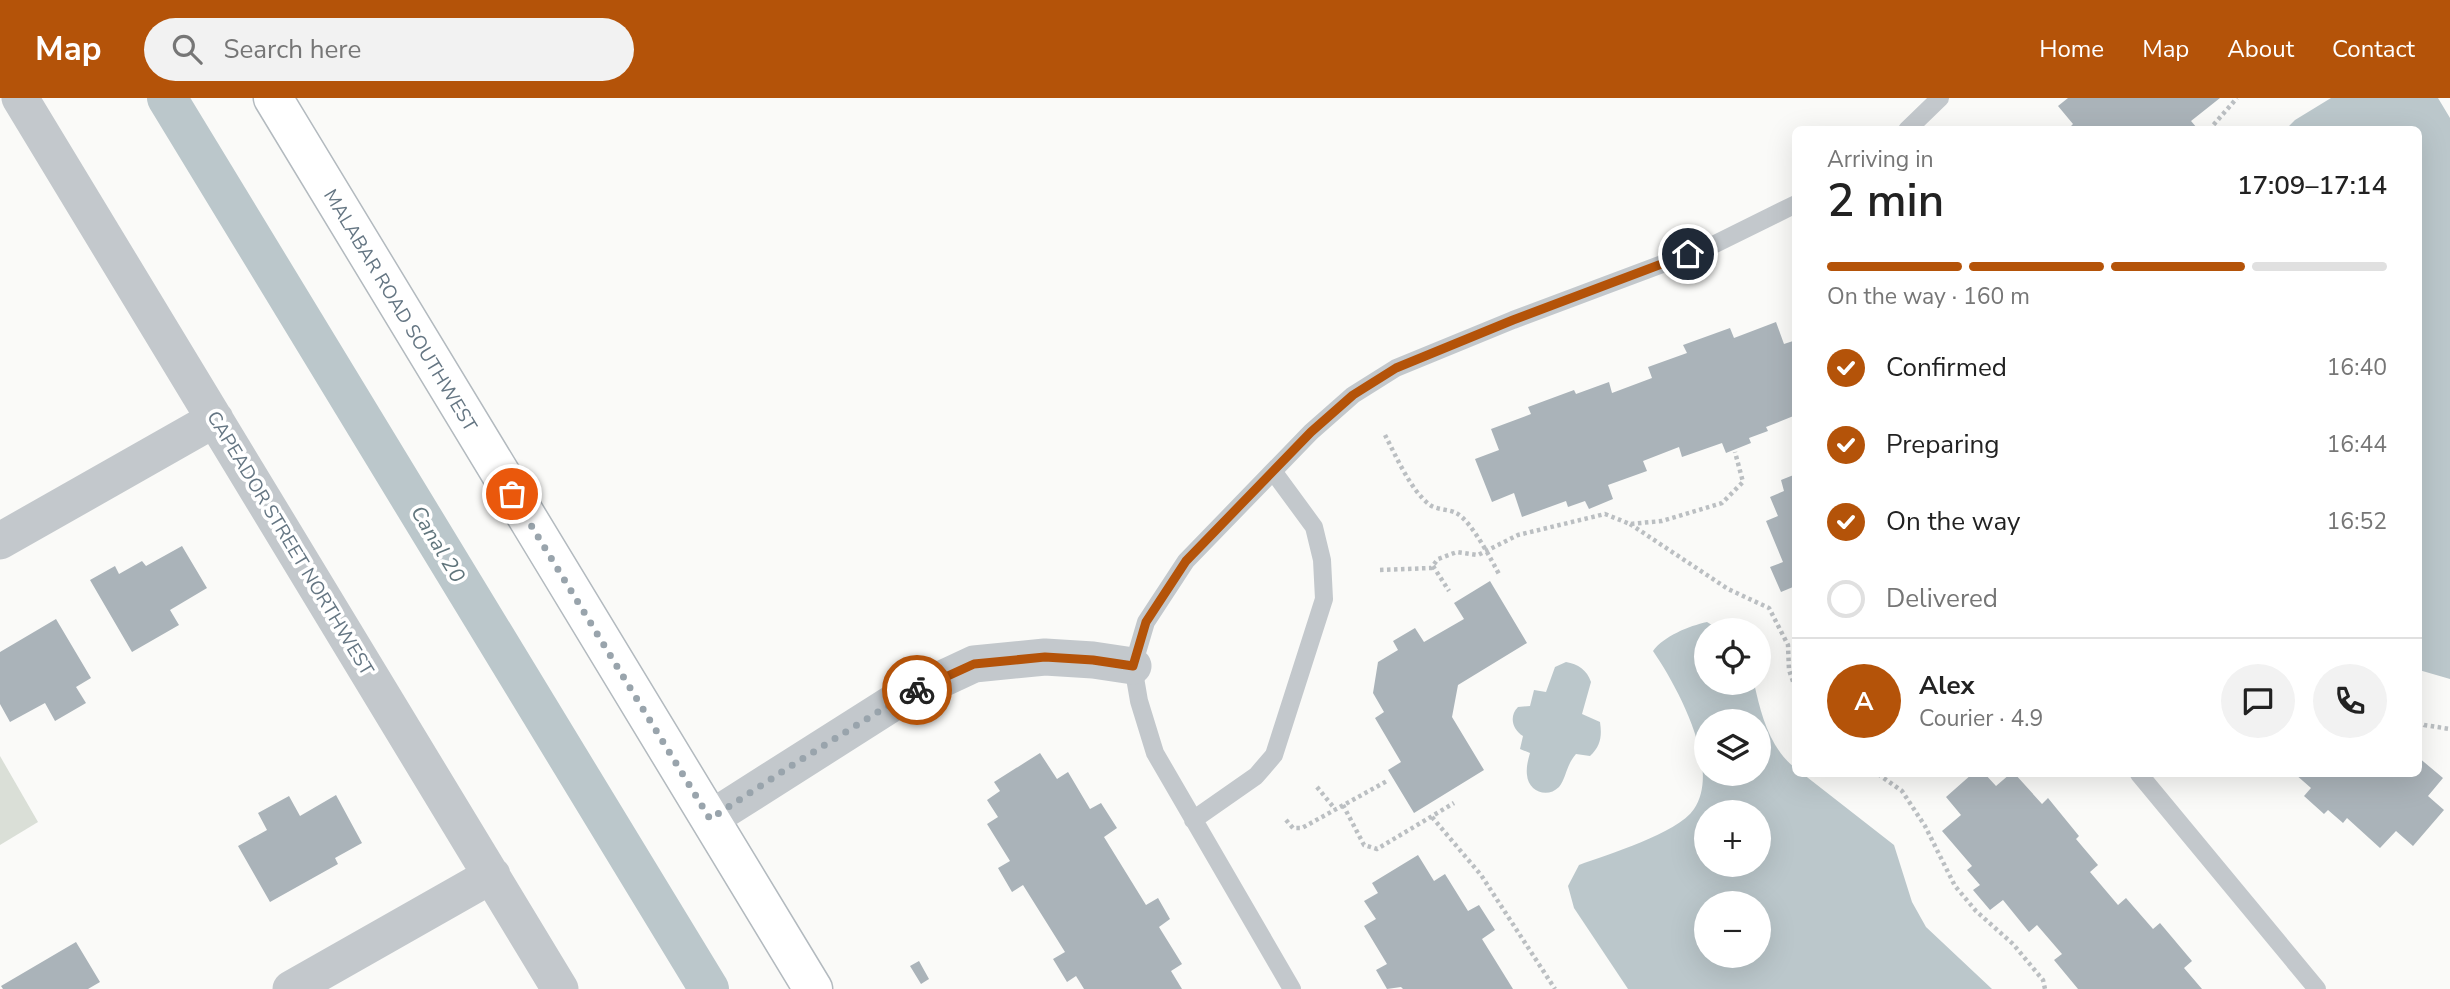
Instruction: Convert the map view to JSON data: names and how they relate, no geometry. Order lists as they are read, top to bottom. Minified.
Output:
{"streets":{"main road":["MALABAR ROAD SOUTHWEST"],"street":["CAPEADOR STREET NORTHWEST"]},"water":["Canal 20"],"page":{"header":"Map","search":"Search here","nav":["Home","Map","About","Contact"],"heading":["2 min","Arriving in","17:09–17:14"],"panel":["Alex","Courier · 4.9"],"bar":"On the way · 160 m","list":[["Confirmed","16:40"],["Preparing","16:44"],["On the way","16:52"],"Delivered"],"map_buttons":["+","−"],"round":"A"}}
